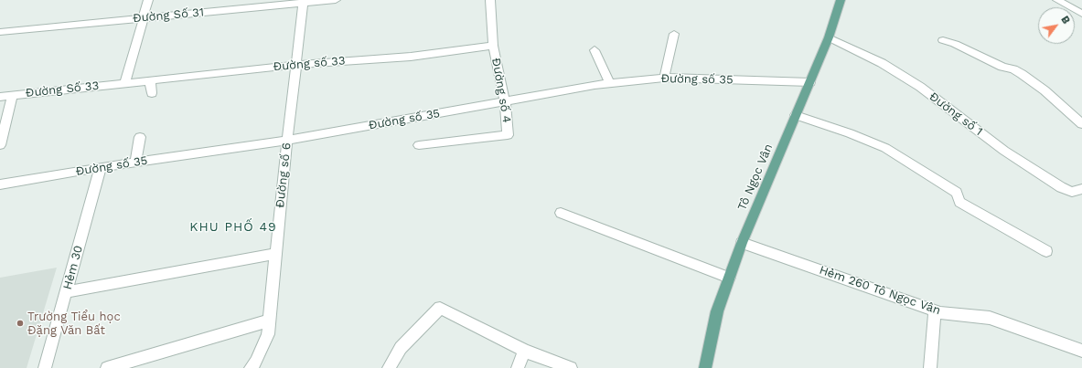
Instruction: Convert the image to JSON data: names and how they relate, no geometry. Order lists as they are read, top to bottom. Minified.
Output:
{"streets":{"main road":["Tô Ngọc Vân"],"street":["Đường Số 31","Đường số 33","Đường số 35","Đường Số 33","Đường số 4","Đường số 1","Đường số 6","Hẻm 30","Hẻm 260 Tô Ngọc Vân"]},"crossings":[["Đường Số 31","Đường số 6"],["Đường số 33","Đường Số 33"],["Đường số 33","Đường số 4"],["Đường số 33","Đường số 6"],["Đường số 35","Đường số 4"],["Đường số 35","Đường số 6"],["Đường số 35","Tô Ngọc Vân"],["Đường số 35","Hẻm 30"],["Đường số 1","Tô Ngọc Vân"],["Tô Ngọc Vân","Hẻm 260 Tô Ngọc Vân"]],"districts":["KHU PHỐ 49"],"places":["Trường Tiểu học Đặng Văn Bất"],"north":"top right"}
